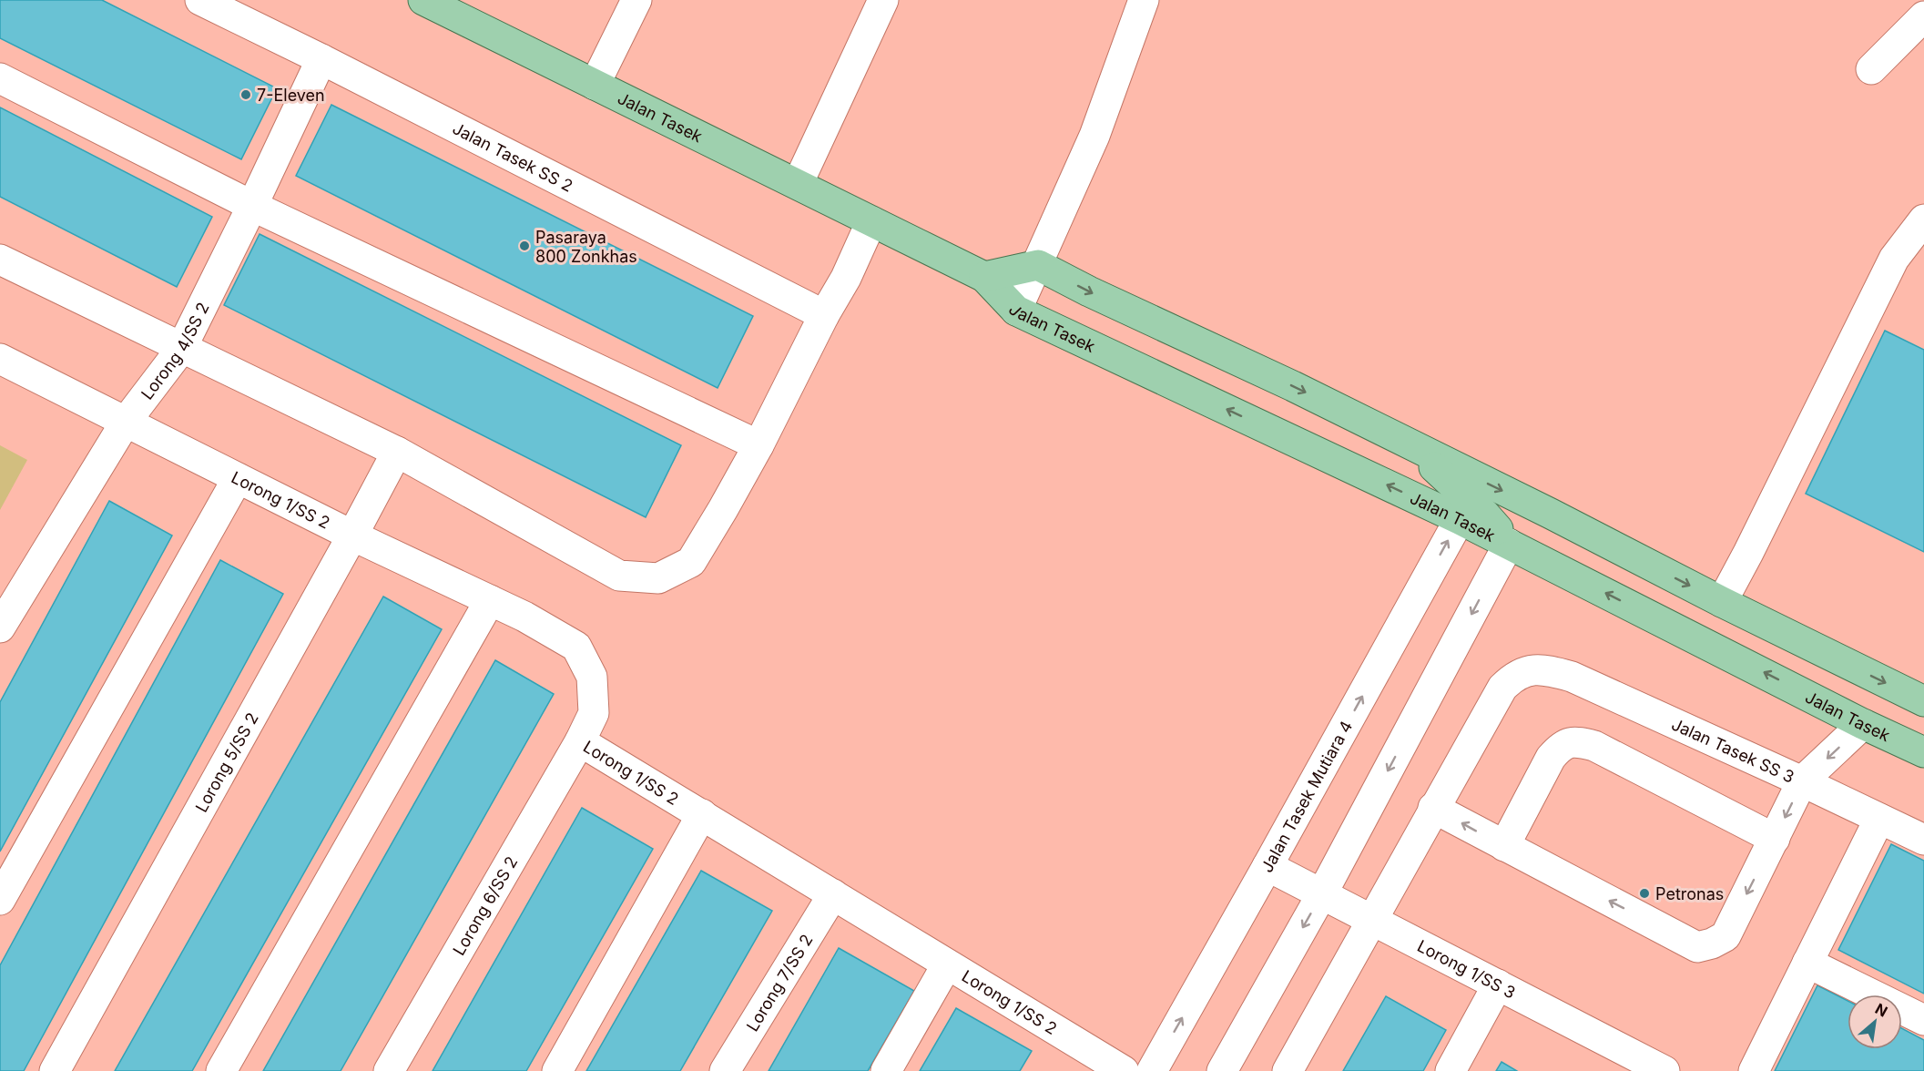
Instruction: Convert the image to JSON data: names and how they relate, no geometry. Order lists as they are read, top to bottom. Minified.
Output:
{"streets":{"main road":["Jalan Tasek"],"street":["Jalan Tasek SS 2","Lorong 4/SS 2","Lorong 1/SS 2","Jalan Tasek SS 3","Lorong 5/SS 2","Jalan Tasek Mutiara 4","Lorong 6/SS 2","Lorong 1/SS 3","Lorong 7/SS 2"]},"crossings":[["Jalan Tasek","Jalan Tasek Mutiara 4"],["Jalan Tasek SS 2","Lorong 4/SS 2"],["Lorong 4/SS 2","Lorong 1/SS 2"],["Lorong 1/SS 2","Lorong 5/SS 2"],["Lorong 1/SS 2","Lorong 6/SS 2"],["Lorong 1/SS 2","Lorong 7/SS 2"],["Jalan Tasek Mutiara 4","Lorong 1/SS 3"]],"places":["7-Eleven","Pasaraya 800 Zonkhas","Petronas"],"north":"top right"}
